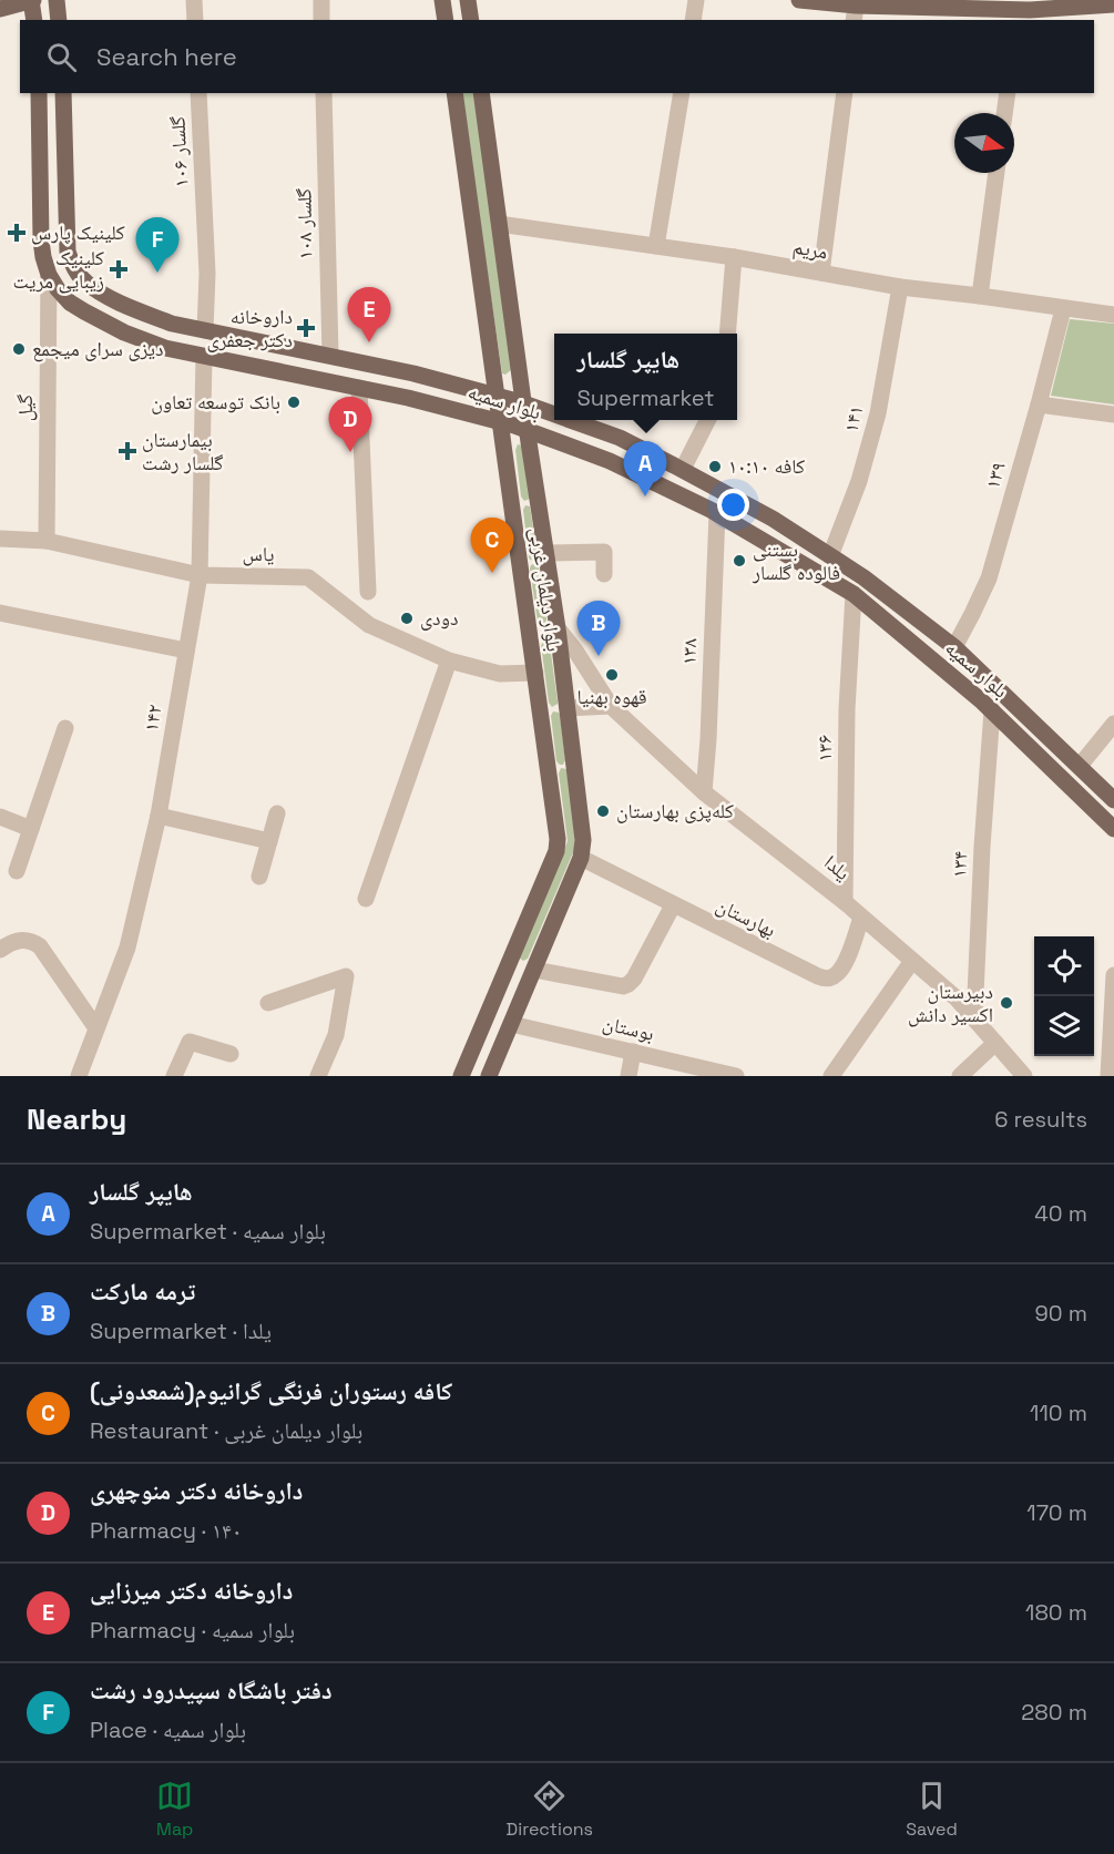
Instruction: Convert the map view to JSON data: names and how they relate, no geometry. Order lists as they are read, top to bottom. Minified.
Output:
{"streets":{"main road":["بلوار سمیه","بلوار دیلمان غربی"],"street":["گلسار ۱۰۶","گلسار ۱۰۸","مریم","گیل","۱۴۱","۱۳۹","یاس","۱۳۸","۱۴۲","۱۳۶","۱۳۴","یلدا","بهارستان","بوستان"]},"crossings":[["گلسار ۱۰۶","بلوار سمیه"],["گلسار ۱۰۸","بلوار سمیه"],["مریم","۱۴۱"],["مریم","۱۳۹"],["مریم","بلوار دیلمان غربی"],["بلوار سمیه","گیل"],["بلوار سمیه","۱۴۱"],["بلوار سمیه","۱۳۹"],["بلوار سمیه","بلوار دیلمان غربی"],["بلوار سمیه","۱۳۸"],["بلوار سمیه","۱۴۲"],["بلوار سمیه","۱۳۶"],["بلوار سمیه","۱۳۴"],["گیل","یاس"],["یاس","بلوار دیلمان غربی"],["یاس","۱۴۲"],["بلوار دیلمان غربی","یلدا"],["بلوار دیلمان غربی","بهارستان"],["بلوار دیلمان غربی","بوستان"],["۱۳۸","یلدا"],["۱۳۶","یلدا"],["۱۳۴","یلدا"],["یلدا","بهارستان"]],"places":{"health":["کلینیک پارس","کلینیک زیبایی مریت","داروخانه دکتر جعفری","بیمارستان گلسار رشت"],"other":["دیزی سرای میجمع","بانک توسعه تعاون","کافه ۱۰:۱۰","بستنی فالوده گلسار","دودی","قهوه بهنیا","کله‌پزی بهارستان","دبیرستان اکسیر دانش"]},"north":"right","page":{"search":"Search here","pins":["F","E","D","A","C","B"],"popup":["هایپر گلسار","Supermarket"],"heading":["Nearby","6 results"],"list":[{"mark":"A","name":"هایپر گلسار","note":"Supermarket · بلوار سمیه","value":"40 m"},{"mark":"B","name":"ترمه مارکت","note":"Supermarket · یلدا","value":"90 m"},{"mark":"C","name":"کافه رستوران فرنگی گرانیوم(شمعدونی)","note":"Restaurant · بلوار دیلمان غربی","value":"110 m"},{"mark":"D","name":"داروخانه دکتر منوچهری","note":"Pharmacy · ۱۴۰","value":"170 m"},{"mark":"E","name":"داروخانه دکتر میرزایی","note":"Pharmacy · بلوار سمیه","value":"180 m"},{"mark":"F","name":"دفتر باشگاه سپیدرود رشت","note":"Place · بلوار سمیه","value":"280 m"}],"nav":["Map","Directions","Saved"]}}
